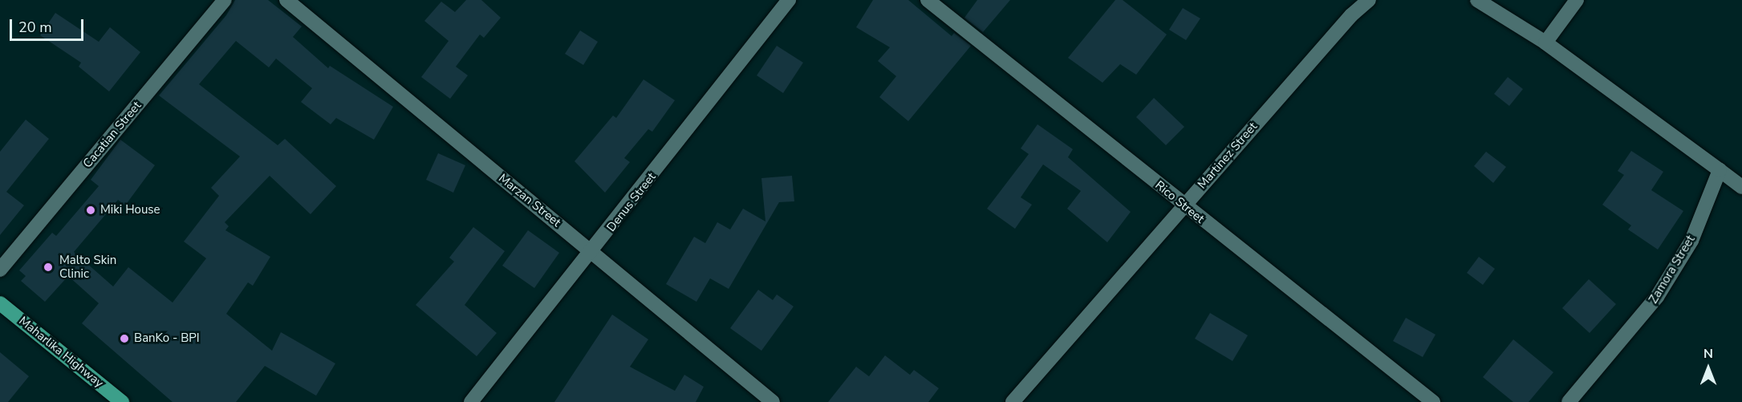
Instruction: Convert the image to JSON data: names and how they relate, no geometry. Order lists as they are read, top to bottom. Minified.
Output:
{"streets":{"highway":["Maharlika Highway"],"street":["Cacatian Street","Martinez Street","Marzan Street","Denus Street","Rico Street","Zamora Street"]},"crossings":[["Martinez Street","Rico Street"],["Marzan Street","Denus Street"]],"places":["Miki House","Malto Skin Clinic","BanKo - BPI"],"scale_bar":"20 m","north":"top"}
